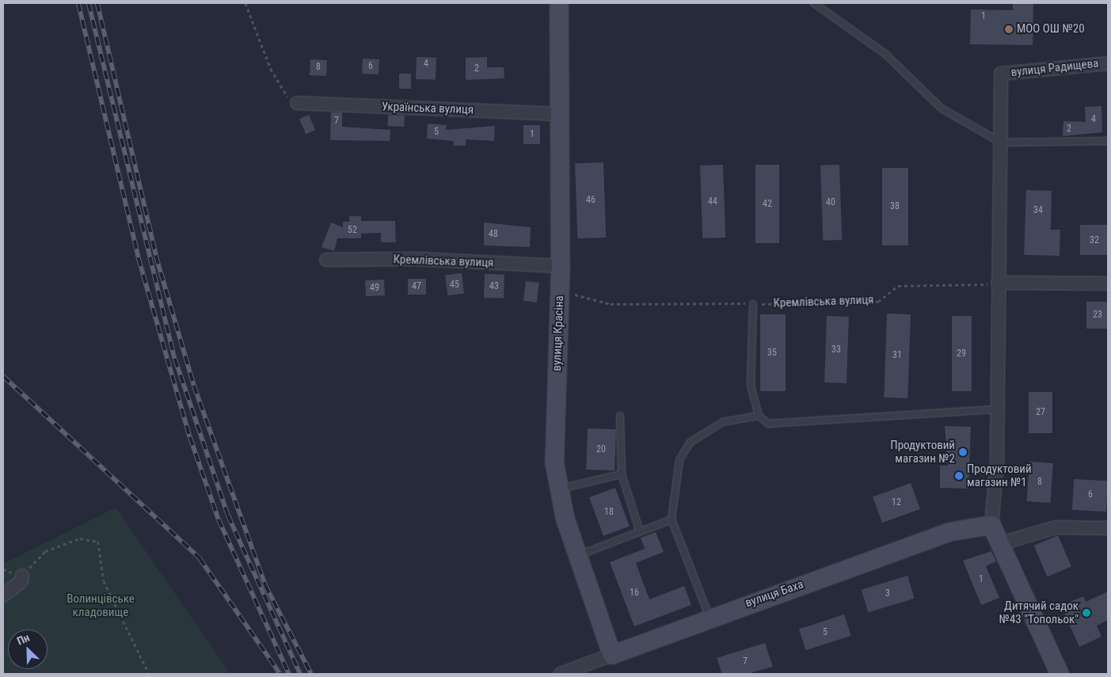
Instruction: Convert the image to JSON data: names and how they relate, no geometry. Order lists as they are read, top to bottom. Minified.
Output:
{"streets":{"street":["вулиця Радищева","Українська вулиця","Кремлівська вулиця","вулиця Красіна","вулиця Баха"]},"crossings":[["Українська вулиця","вулиця Красіна"],["Кремлівська вулиця","вулиця Красіна"],["вулиця Красіна","вулиця Баха"]],"parks":["Волинцівське кладовище"],"places":["МОО ОШ №20","Продуктовий магазин №2","Продуктовий магазин №1","Дитячий садок №43 \"Топольок\""],"house_numbers":["1","4","6","8","2","4","7","2","5","1","46","44","40","42","38","34","52","48","32","45","47","43","49","23","33","35","29","31","27","20","8","6","12","18","1","16","3","5","7"],"north":"top left"}
